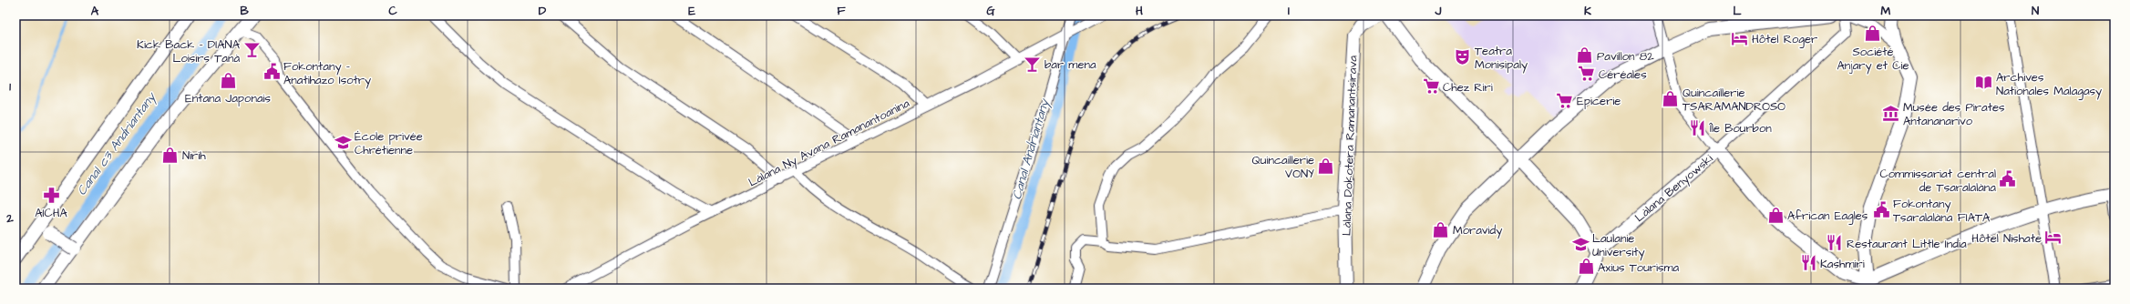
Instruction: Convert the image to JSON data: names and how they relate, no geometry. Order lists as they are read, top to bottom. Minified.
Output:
{"streets":{"street":["Làlana Ny Avana Ramanantoanina","Làlana Dokotera Ramanantsirava","Làlana Benyowski"]},"water":["Canal c3 Andriantany","Canal Andriantany"],"places":{"shop":["Société Anjary et Cie","Pavillon 82","Entana Japonais","Quincaillerie TSARAMANDROSO","Nirih","Quincaillerie VONY","African Eagles","Moravidy","Axius Tourisma"],"hotel":["Hôtel Roger","Hôtel Nishate"],"bar":["Kick Back - DIANA Loisirs Tanà","bar mena"],"theatre":["Teatra Monisipaly"],"public building":["Fokontany - Anatihazo Isotry","Commissariat central de Tsaralalàna","Fokontany Tsaralalàna FIATA"],"supermarket":["Céréales","Chez Riri","Epicerie"],"library":["Archives Nationales Malagasy"],"museum":["Musée des Pirates Antananarivo"],"restaurant":["Île Bourbon","Restaurant Little India","Kashmiri"],"school or university":["École privée Chrétienne","Laulanie University"],"pharmacy":["AICHA"]},"grid":{"columns":["A","B","C","D","E","F","G","H","I","J","K","L","M","N"],"rows":["1","2"]}}
